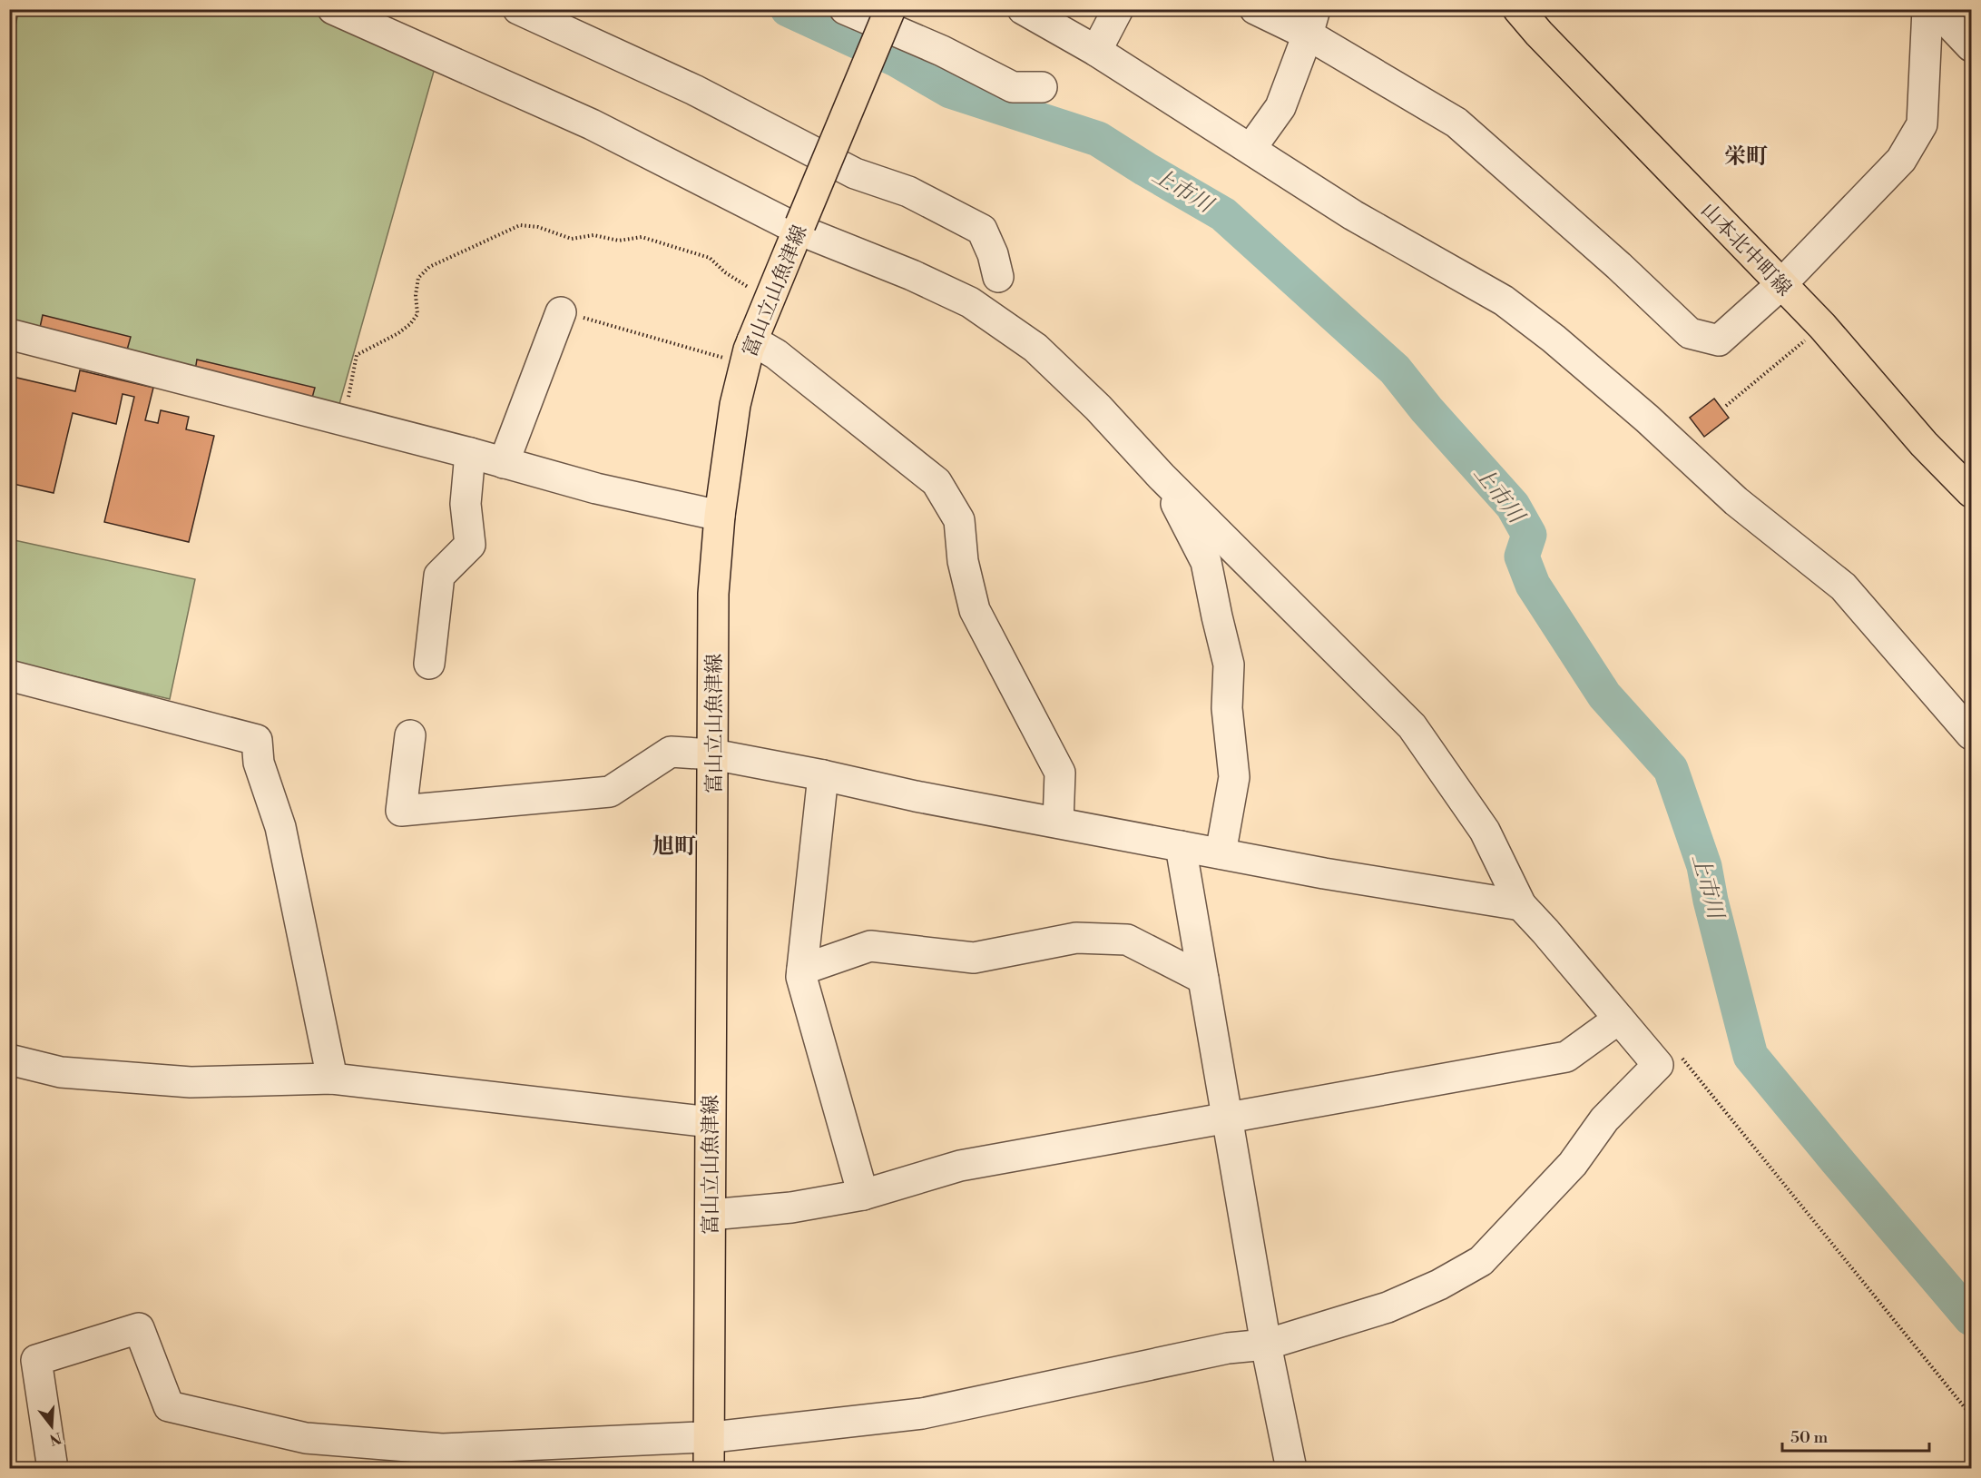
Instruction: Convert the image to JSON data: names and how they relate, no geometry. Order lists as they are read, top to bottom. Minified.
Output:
{"streets":{"main road":["山本北中町線","富山立山魚津線"]},"districts":["栄町","旭町"],"water":["上市川"],"scale_bar":"50 m","north":"bottom"}
